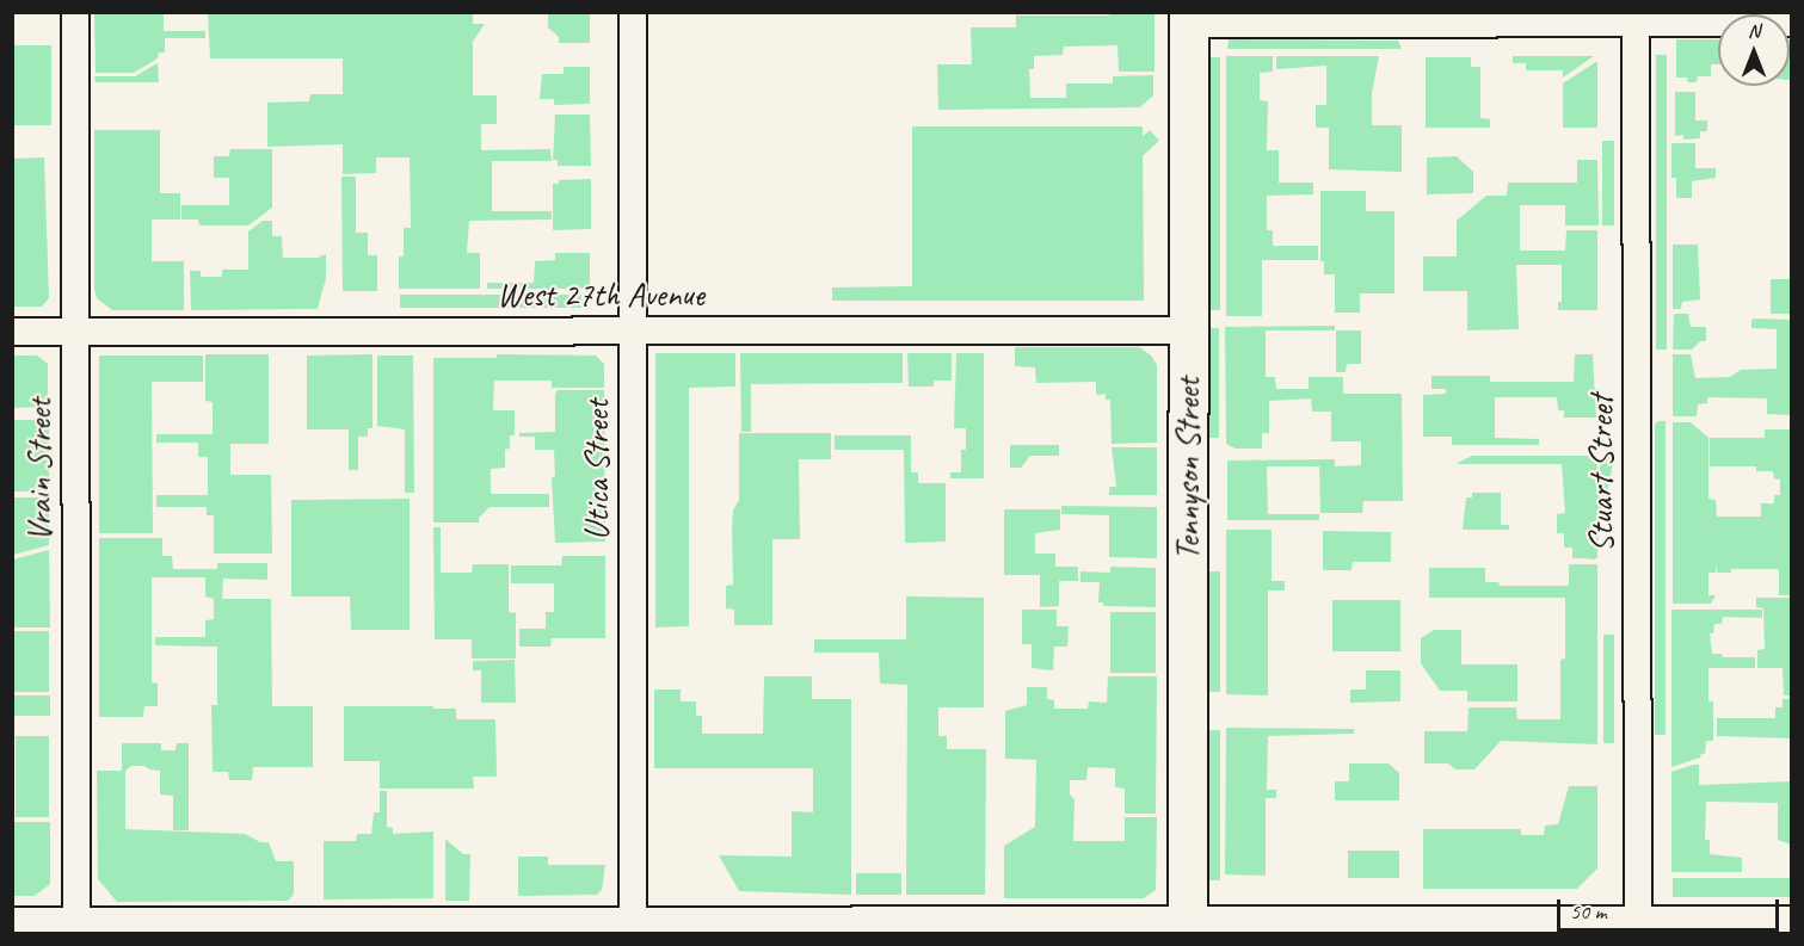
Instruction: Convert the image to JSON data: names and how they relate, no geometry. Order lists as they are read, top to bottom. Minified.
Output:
{"streets":{"street":["West 27th Avenue","Tennyson Street","Vrain Street","Utica Street","Stuart Street"]},"crossings":[["West 27th Avenue","Tennyson Street"],["West 27th Avenue","Vrain Street"],["West 27th Avenue","Utica Street"]],"scale_bar":"50 m","north":"top"}
